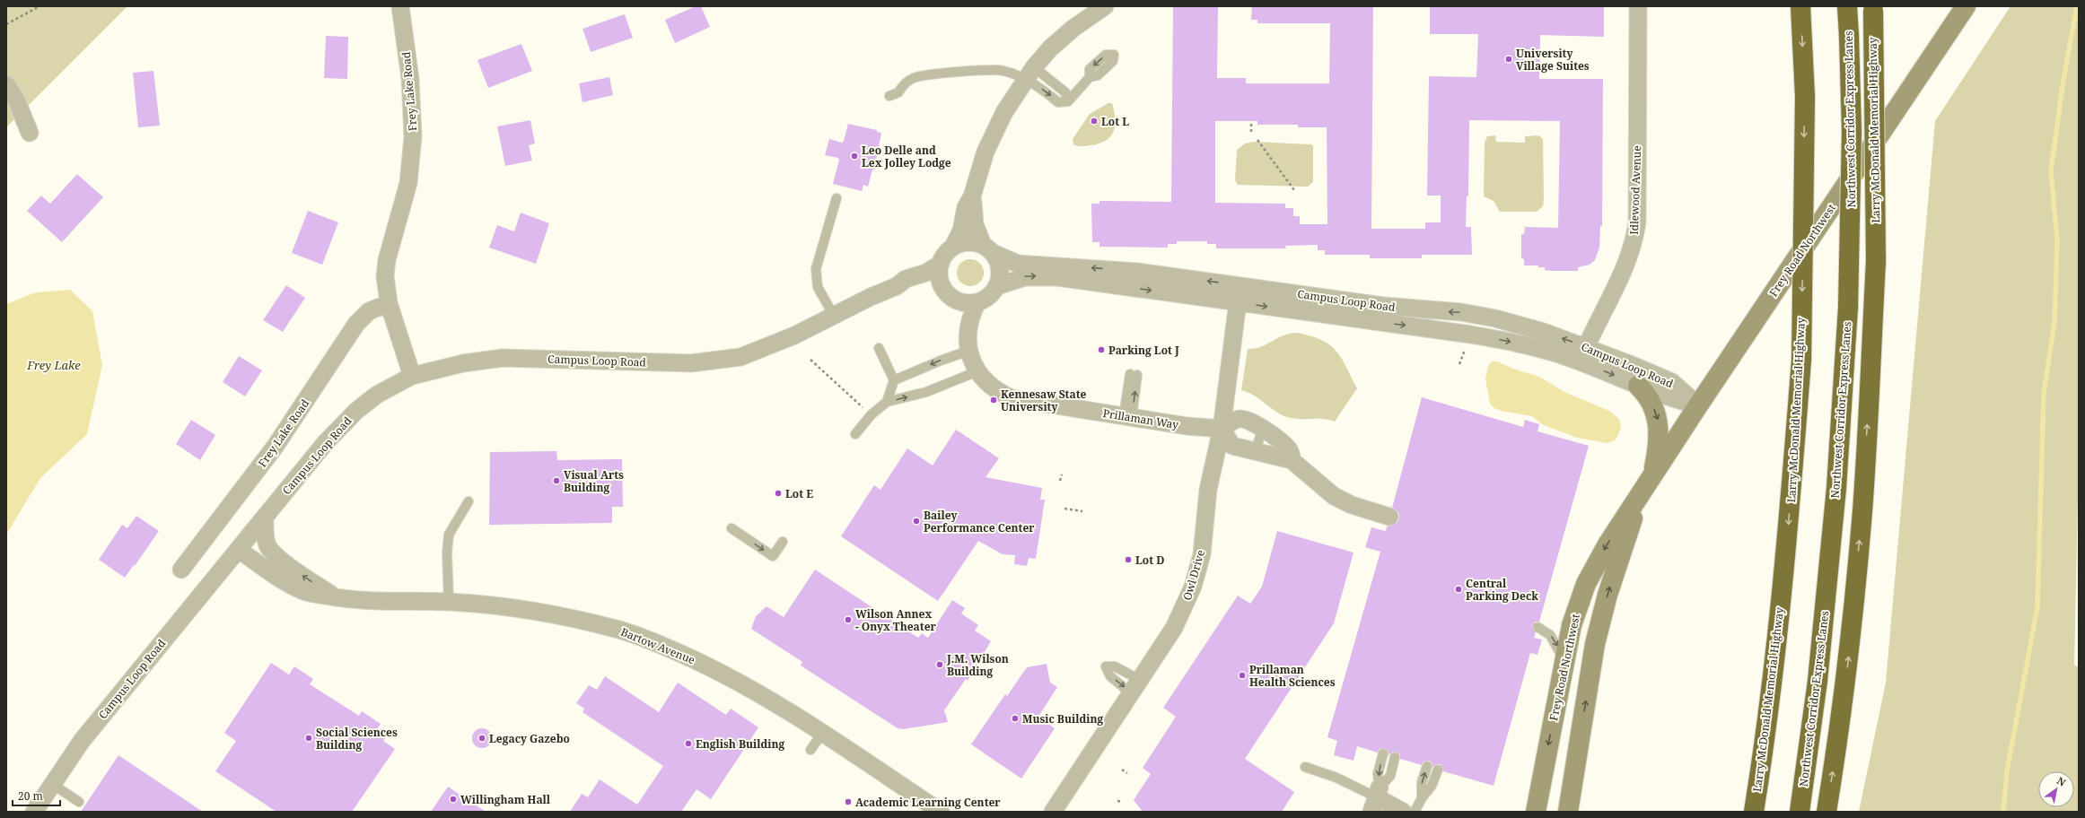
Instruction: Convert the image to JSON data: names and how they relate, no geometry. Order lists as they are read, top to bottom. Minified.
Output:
{"streets":{"highway":["Northwest Corridor Express Lanes","Larry McDonald Memorial Highway"],"main road":["Frey Road Northwest"],"street":["Frey Lake Road","Idlewood Avenue","Campus Loop Road","Prillaman Way","Owl Drive","Bartow Avenue"]},"crossings":[["Frey Lake Road","Campus Loop Road"],["Idlewood Avenue","Campus Loop Road"],["Frey Road Northwest","Campus Loop Road"],["Campus Loop Road","Prillaman Way"],["Campus Loop Road","Owl Drive"],["Campus Loop Road","Bartow Avenue"],["Prillaman Way","Owl Drive"]],"water":["Frey Lake"],"places":["University Village Suites","Lot L","Leo Delle and Lex Jolley Lodge","Parking Lot J","Kennesaw State University","Visual Arts Building","Lot E","Bailey Performance Center","Lot D","Central Parking Deck","Wilson Annex - Onyx Theater","J.M. Wilson Building","Prillaman Health Sciences","Music Building","Social Sciences Building","Legacy Gazebo","English Building","Willingham Hall","Academic Learning Center"],"scale_bar":"20 m","north":"top right"}
